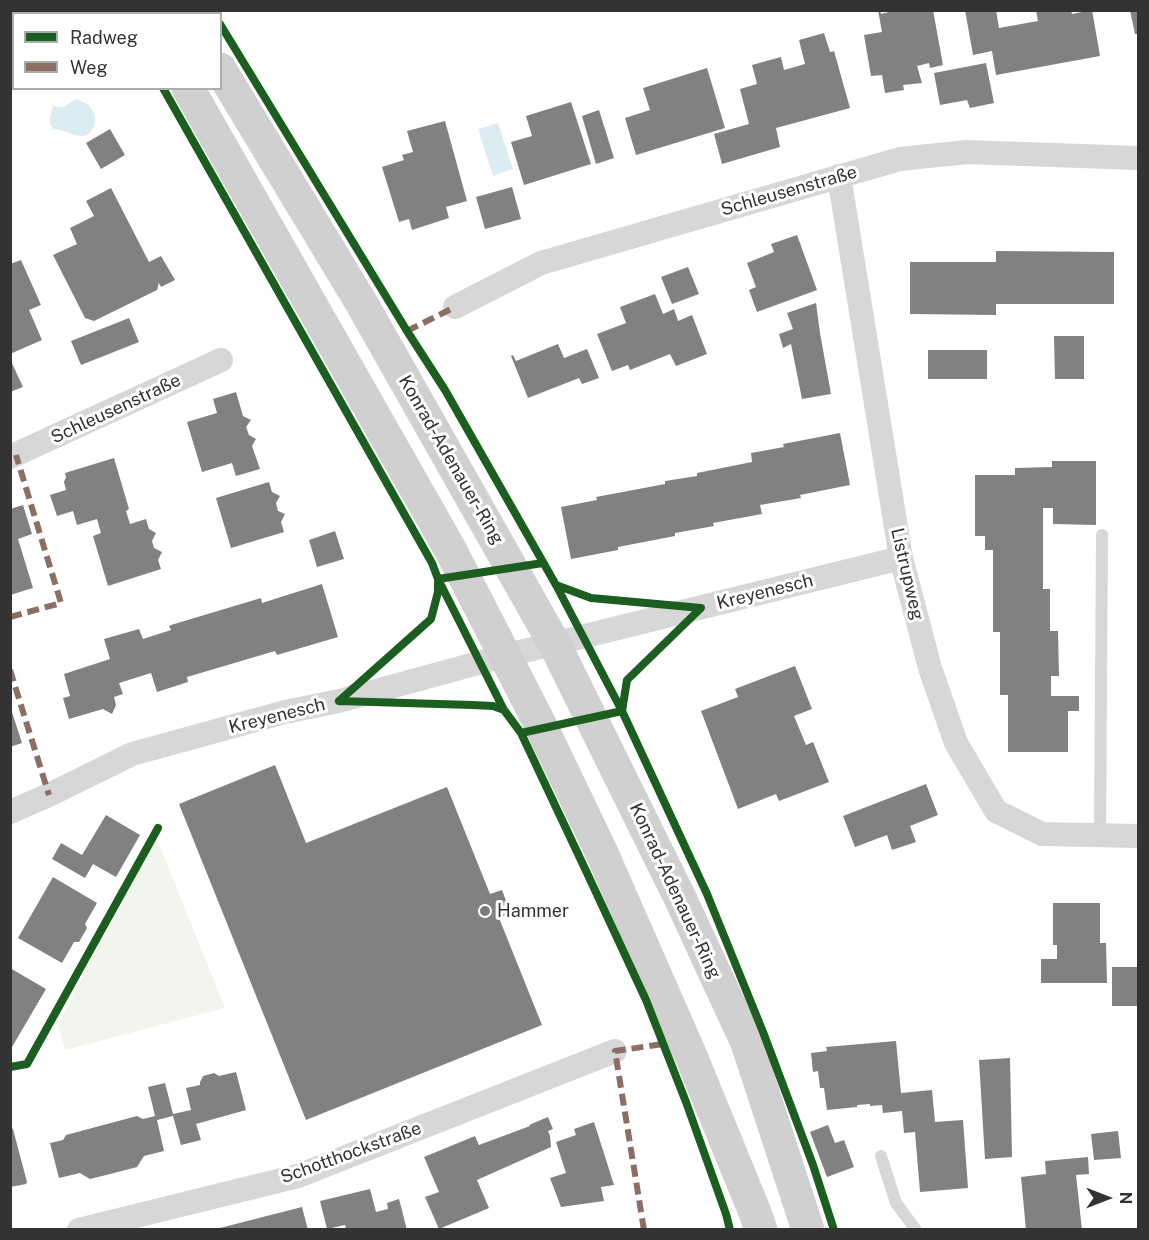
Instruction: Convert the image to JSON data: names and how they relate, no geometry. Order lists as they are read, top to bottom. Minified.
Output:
{"streets":{"main road":["Konrad-Adenauer-Ring"],"street":["Schleusenstraße","Listrupweg","Kreyenesch","Schotthockstraße"]},"crossings":[["Schleusenstraße","Listrupweg"],["Konrad-Adenauer-Ring","Kreyenesch"],["Listrupweg","Kreyenesch"]],"places":["Hammer"],"legend":["Radweg","Weg"],"north":"right"}
